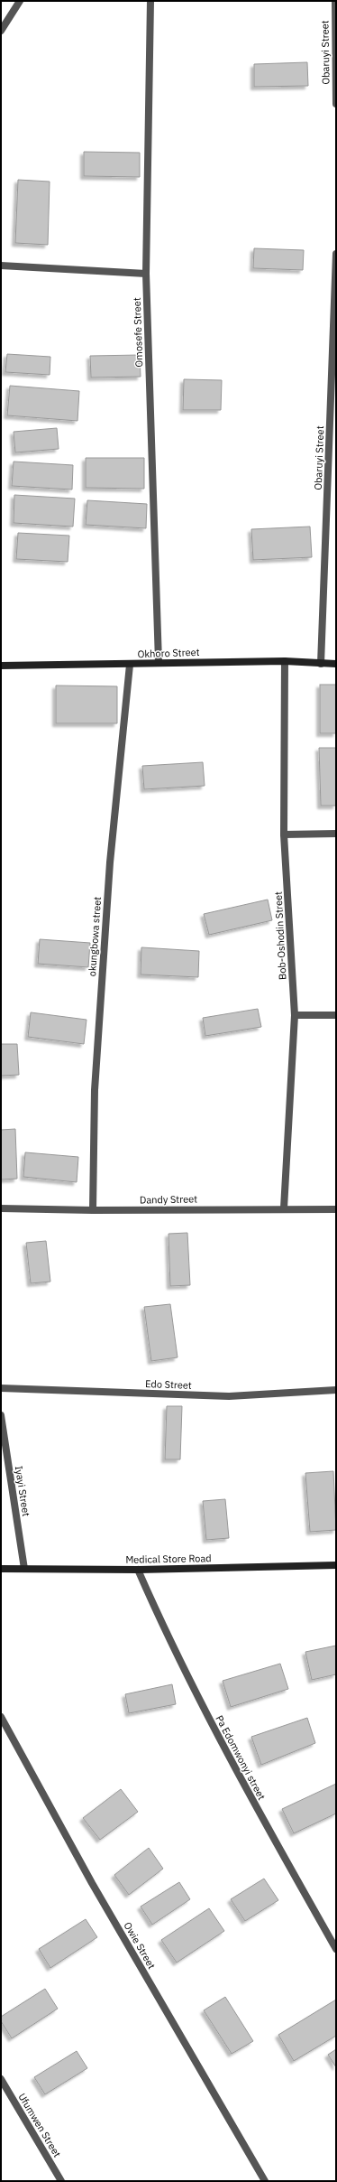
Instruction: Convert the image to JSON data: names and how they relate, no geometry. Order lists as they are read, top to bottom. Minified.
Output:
{"streets":{"street":["Obaruyi Street","Omosefe Street","Okhoro Street","Bob-Oshodin Street","okungbowa street","Dandy Street","Edo Street","Iyayi Street","Medical Store Road","Pa Edomwonyi street","Owie Street","Ufumwen Street"]},"crossings":[["Obaruyi Street","Okhoro Street"],["Omosefe Street","Okhoro Street"],["Okhoro Street","Bob-Oshodin Street"],["Okhoro Street","okungbowa street"],["Bob-Oshodin Street","Dandy Street"],["okungbowa street","Dandy Street"],["Iyayi Street","Medical Store Road"],["Medical Store Road","Pa Edomwonyi street"]]}
